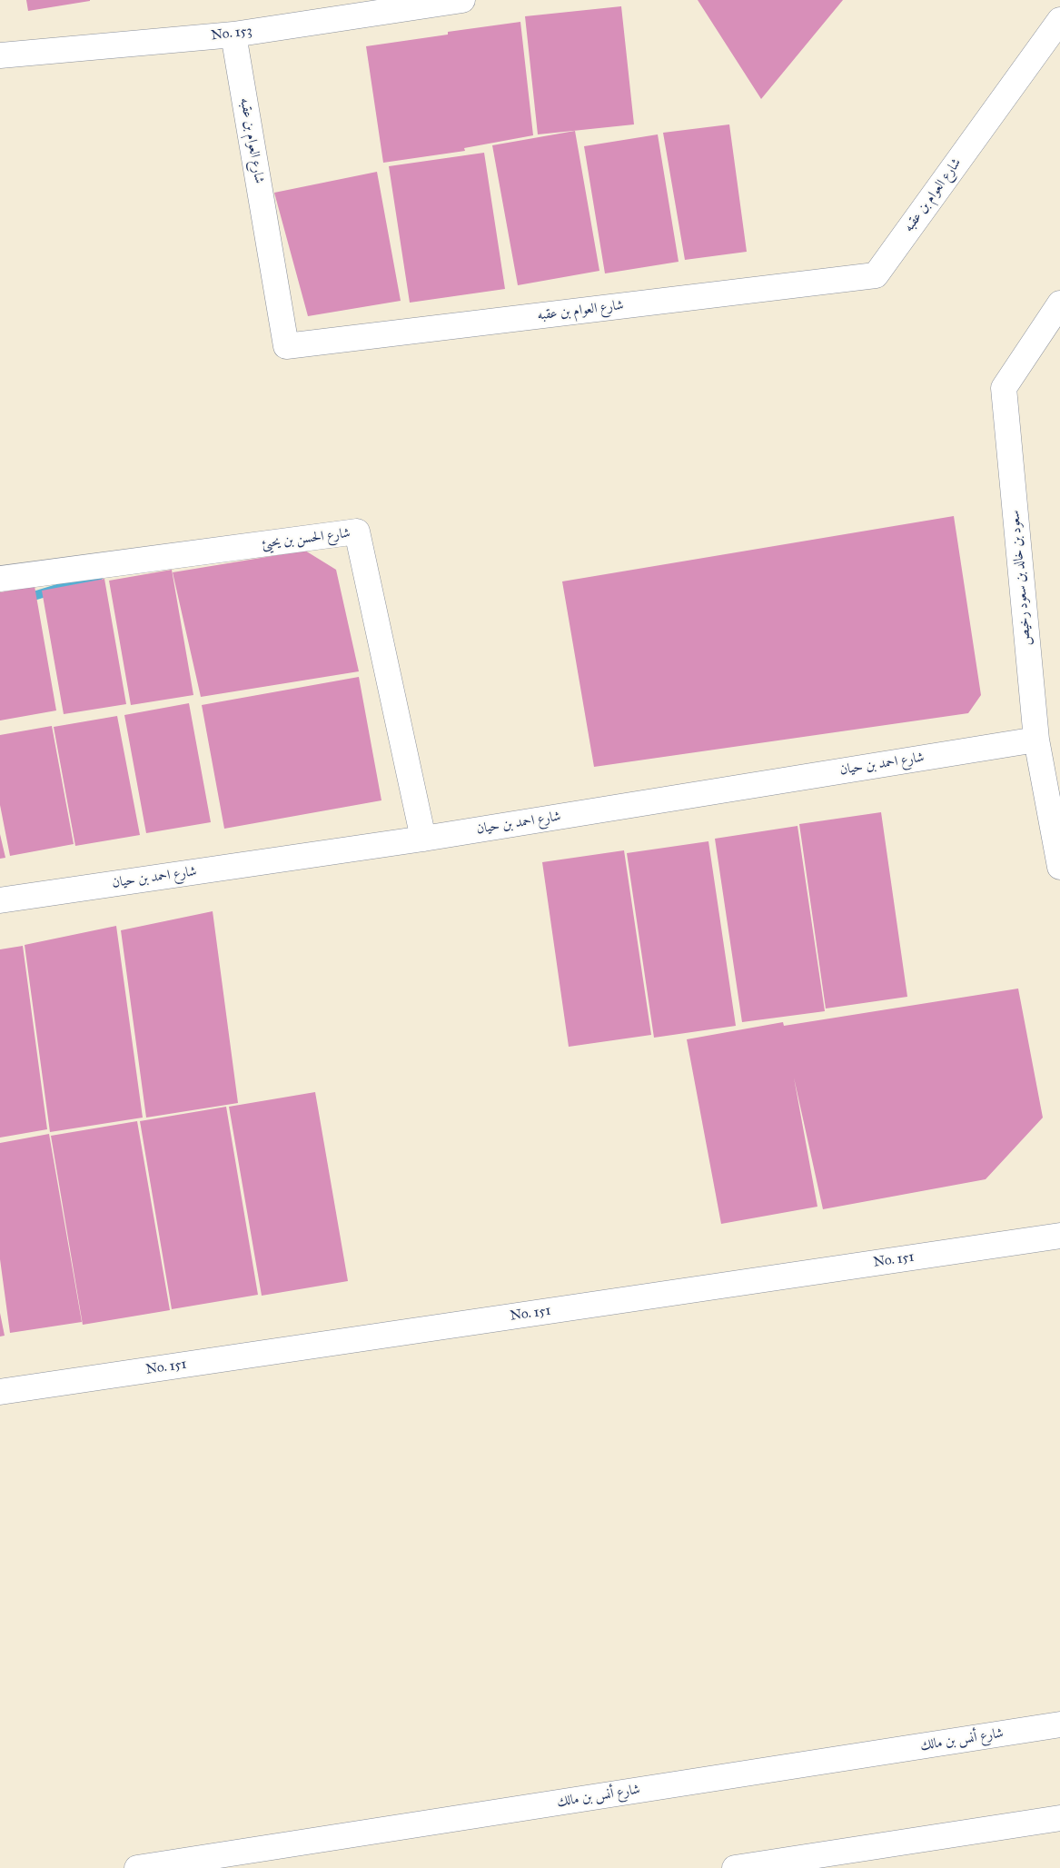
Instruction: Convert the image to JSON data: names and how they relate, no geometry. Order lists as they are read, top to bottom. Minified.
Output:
{"streets":{"street":["No. 153","شارع العوام بن عقبه","شارع الحسن بن يحيئ","سعود بن خالد بن سعود رخيص","شارع احمد بن حيان","No. 151","شارع أنس بن مالك"]},"crossings":[["No. 153","شارع العوام بن عقبه"],["شارع الحسن بن يحيئ","شارع احمد بن حيان"],["سعود بن خالد بن سعود رخيص","شارع احمد بن حيان"]]}
